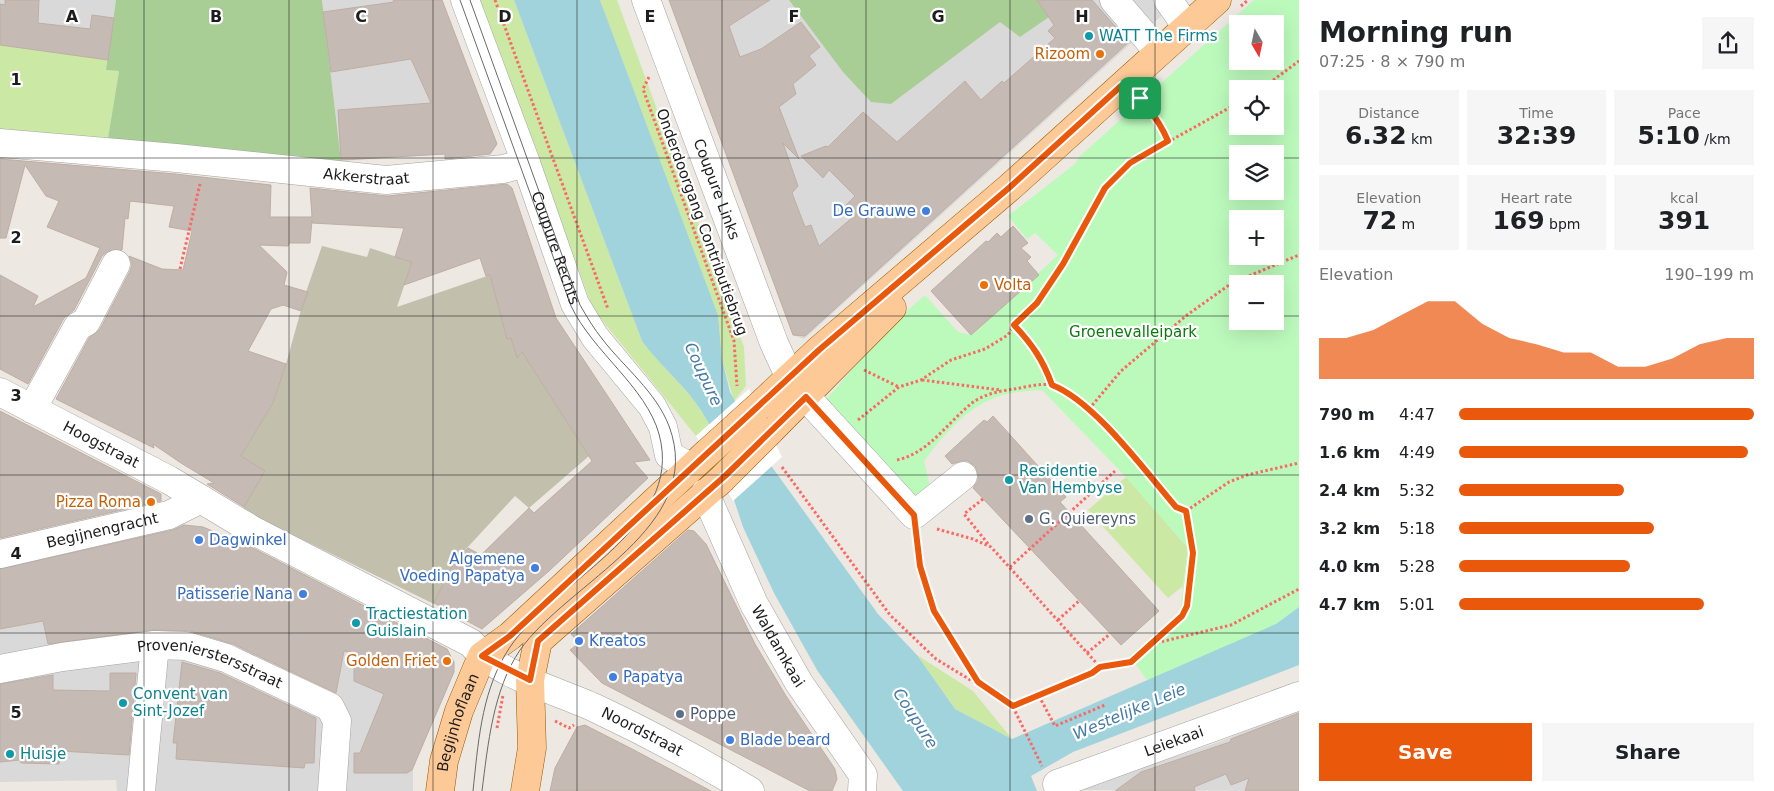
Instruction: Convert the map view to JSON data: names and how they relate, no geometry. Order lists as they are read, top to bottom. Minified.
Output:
{"streets":{"main road":["Begijnhoflaan"],"street":["Akkerstraat","Coupure Links","Coupure Rechts","Hoogstraat","Begijnengracht","Waldamkaai","Provenierstersstraat","Noordstraat","Leiekaai"],"path":["Onderdoorgang Contributiebrug"]},"crossings":[["Akkerstraat","Coupure Rechts"],["Hoogstraat","Begijnengracht"],["Hoogstraat","Begijnhoflaan"],["Hoogstraat","Noordstraat"],["Begijnhoflaan","Noordstraat"]],"water":["Coupure","Westelijke Leie"],"parks":["Groenevalleipark"],"places":["WATT The Firms","Rizoom","De Grauwe","Volta","Residentie Van Hembyse","Pizza Roma","G. Quiereyns","Dagwinkel","Algemene Voeding Papatya","Patisserie Nana","Tractiestation Guislain","Kreatos","Golden Friet","Papatya","Convent van Sint-Jozef","Poppe","Blade beard","Huisje"],"north":"bottom","page":{"heading":["Morning run","07:25 · 8 × 790 m"],"map_buttons":["+","−"],"stats":[["Distance","6.32 km"],["Time","32:39"],["Pace","5:10 /km"],["Elevation","72 m"],["Heart rate","169 bpm"],["kcal","391"]],"chart":["Elevation","190–199 m"],"list":[{"name":"790 m","note":"4:47"},{"name":"1.6 km","note":"4:49"},{"name":"2.4 km","note":"5:32"},{"name":"3.2 km","note":"5:18"},{"name":"4.0 km","note":"5:28"},{"name":"4.7 km","note":"5:01"}],"buttons":["Save","Share"]},"grid":{"columns":["A","B","C","D","E","F","G","H"],"rows":["1","2","3","4","5"]}}
